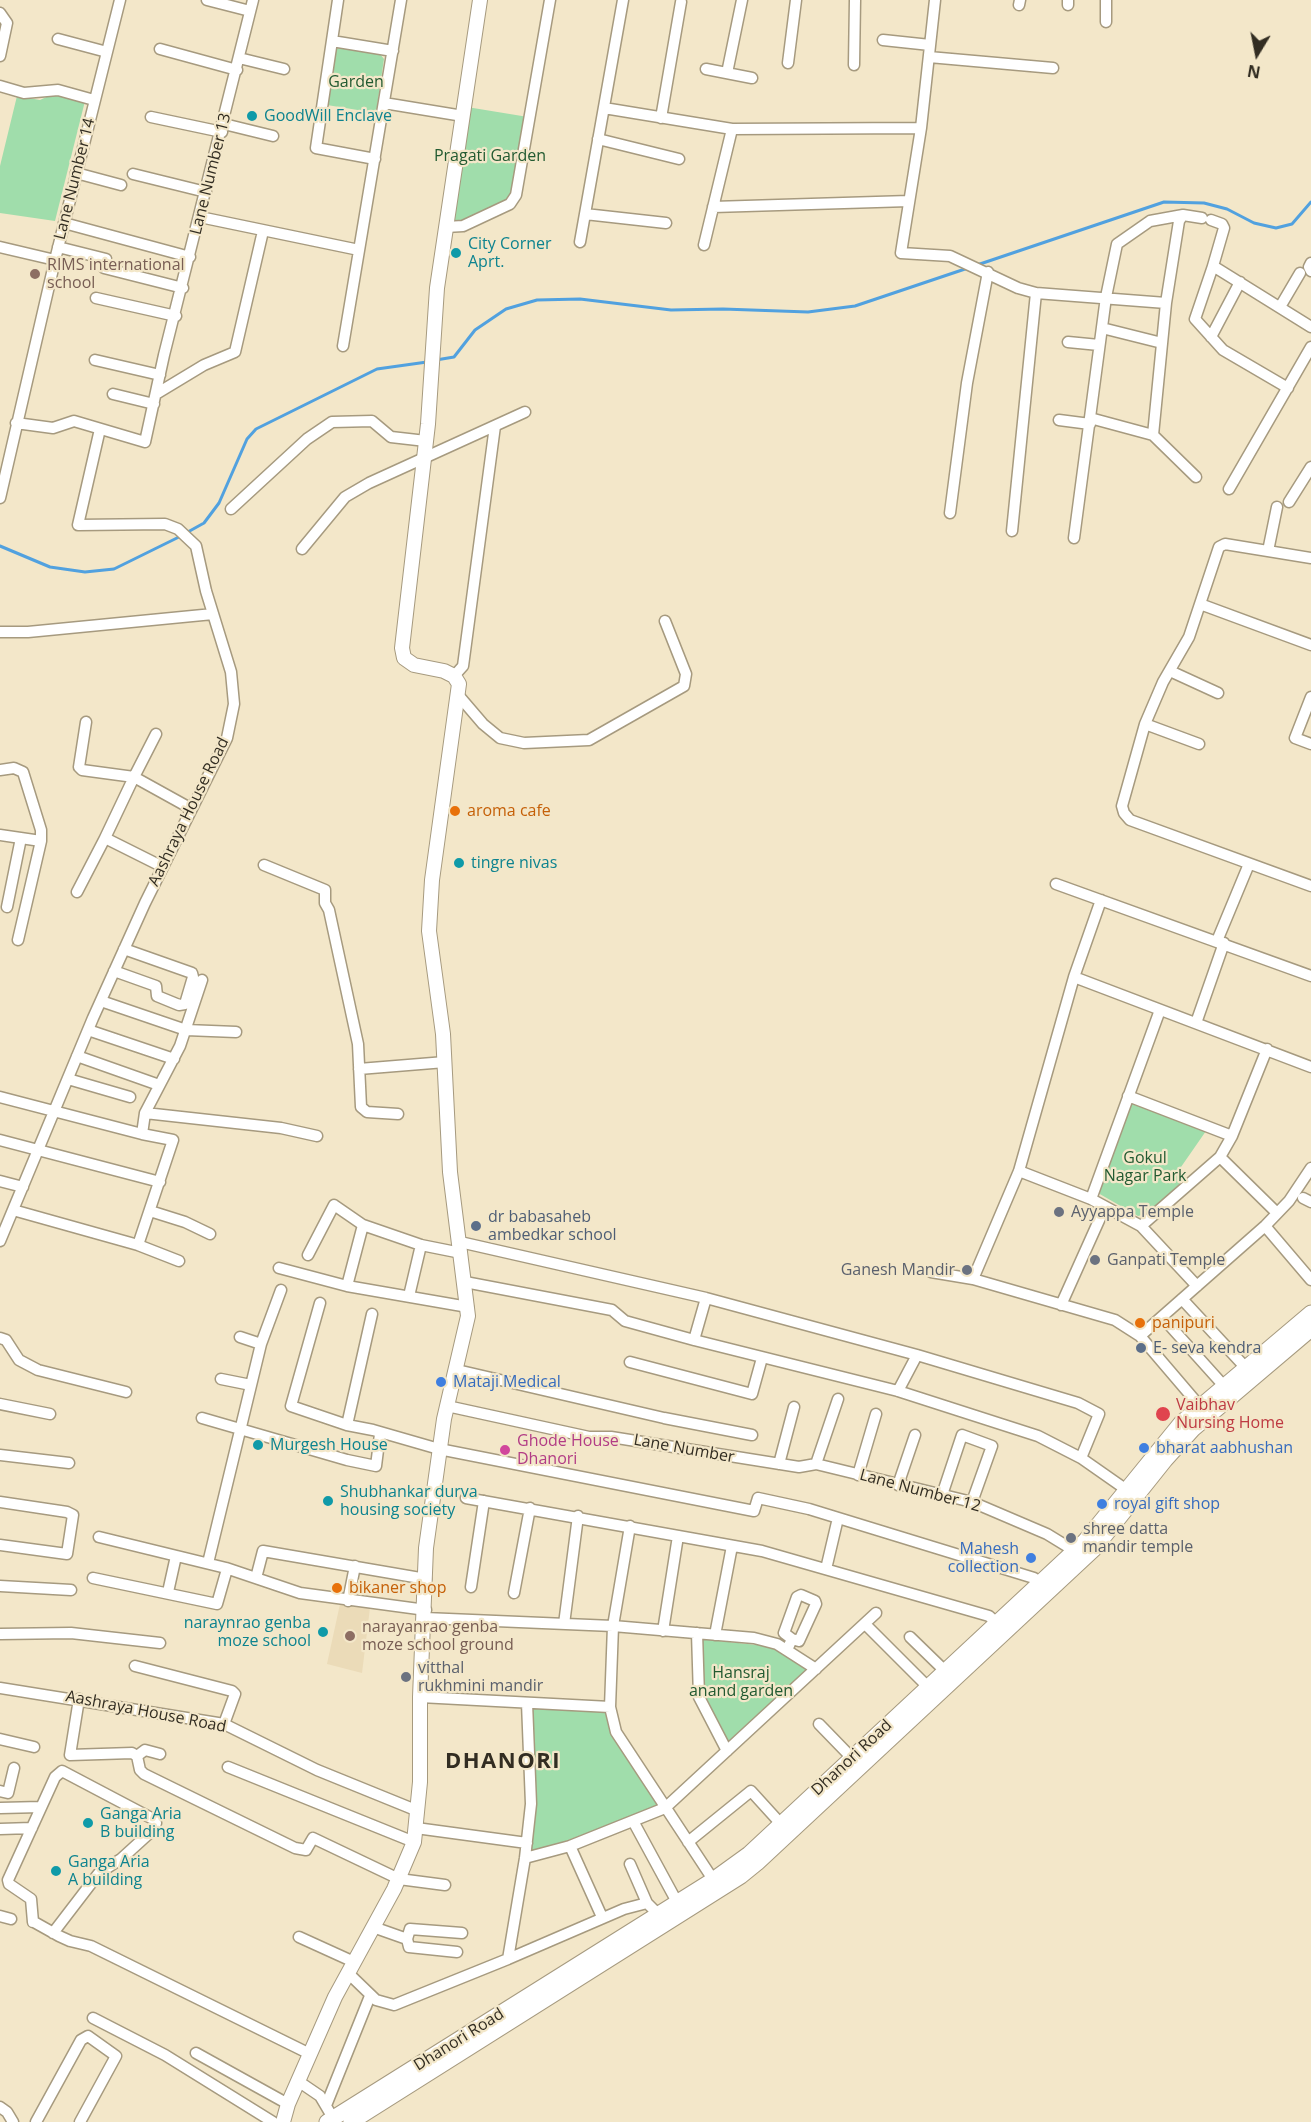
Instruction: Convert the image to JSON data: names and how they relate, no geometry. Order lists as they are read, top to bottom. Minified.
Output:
{"streets":{"main road":["Dhanori Road"],"street":["Lane Number 13","Lane Number 14","Aashraya House Road","Lane Number","Lane Number 12"]},"crossings":[["Lane Number 13","Aashraya House Road"],["Lane Number","Lane Number 12"],["Lane Number 12","Dhanori Road"]],"districts":["DHANORI"],"parks":["Garden","Pragati Garden","Gokul Nagar Park","Hansraj anand garden"],"places":["GoodWill Enclave","City Corner Aprt.","RIMS international school","aroma cafe","tingre nivas","Ayyappa Temple","dr babasaheb ambedkar school","Ganpati Temple","Ganesh Mandir","panipuri","E- seva kendra","Mataji Medical","Vaibhav Nursing Home","Murgesh House","bharat aabhushan","Ghode House Dhanori","Shubhankar durva housing society","royal gift shop","shree datta mandir temple","Mahesh collection","bikaner shop","naraynrao genba moze school","narayanrao genba moze school ground","vitthal rukhmini mandir","Ganga Aria B building","Ganga Aria A building"],"north":"bottom"}
